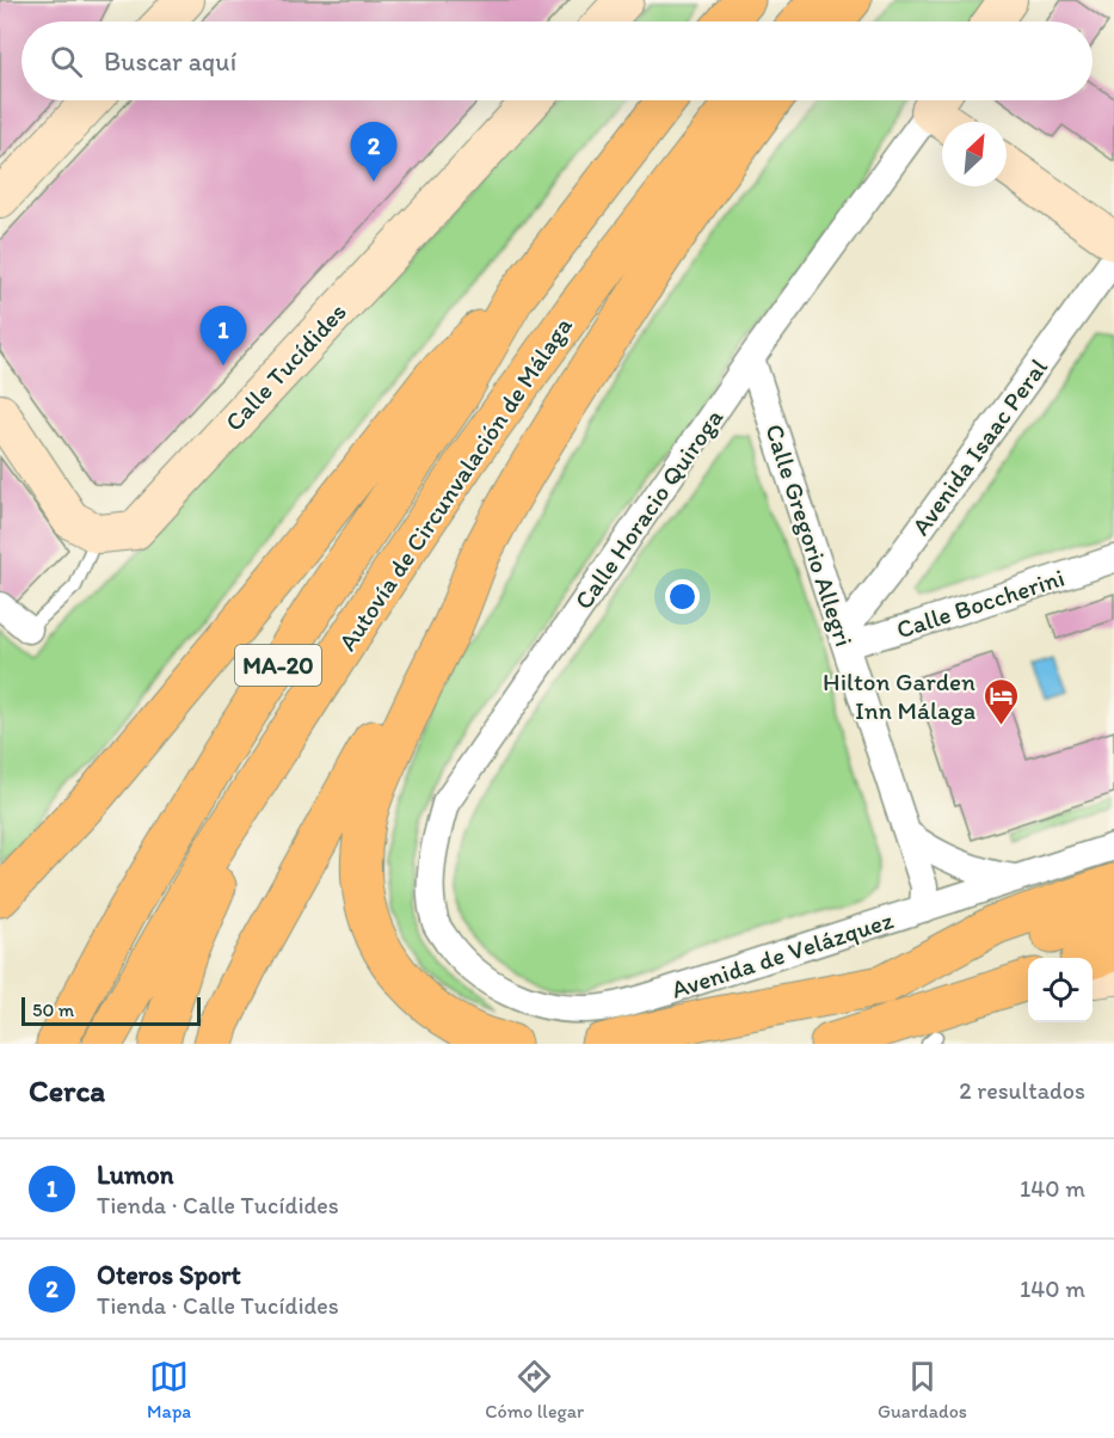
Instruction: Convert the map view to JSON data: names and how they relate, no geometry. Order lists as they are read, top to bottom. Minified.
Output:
{"streets":{"main road":["Calle Tucídides","Autovía de Circunvalación de Málaga","MA-20"],"street":["Avenida Isaac Peral","Calle Horacio Quiroga","Calle Gregorio Allegri","Calle Boccherini","Avenida de Velázquez"]},"crossings":[["Avenida Isaac Peral","Calle Gregorio Allegri"],["Avenida Isaac Peral","Calle Boccherini"],["Calle Horacio Quiroga","Calle Gregorio Allegri"],["Calle Horacio Quiroga","Avenida de Velázquez"],["Calle Gregorio Allegri","Calle Boccherini"],["Calle Gregorio Allegri","Avenida de Velázquez"]],"places":{"hotel":["Hilton Garden Inn Málaga"]},"scale_bar":"50 m","north":"top right","page":{"search":"Buscar aquí","pins":["2","1"],"scale":"50 m","heading":["Cerca","2 resultados"],"list":[{"mark":"1","name":"Lumon","note":"Tienda · Calle Tucídides","value":"140 m"},{"mark":"2","name":"Oteros Sport","note":"Tienda · Calle Tucídides","value":"140 m"}],"nav":["Mapa","Cómo llegar","Guardados"]}}
